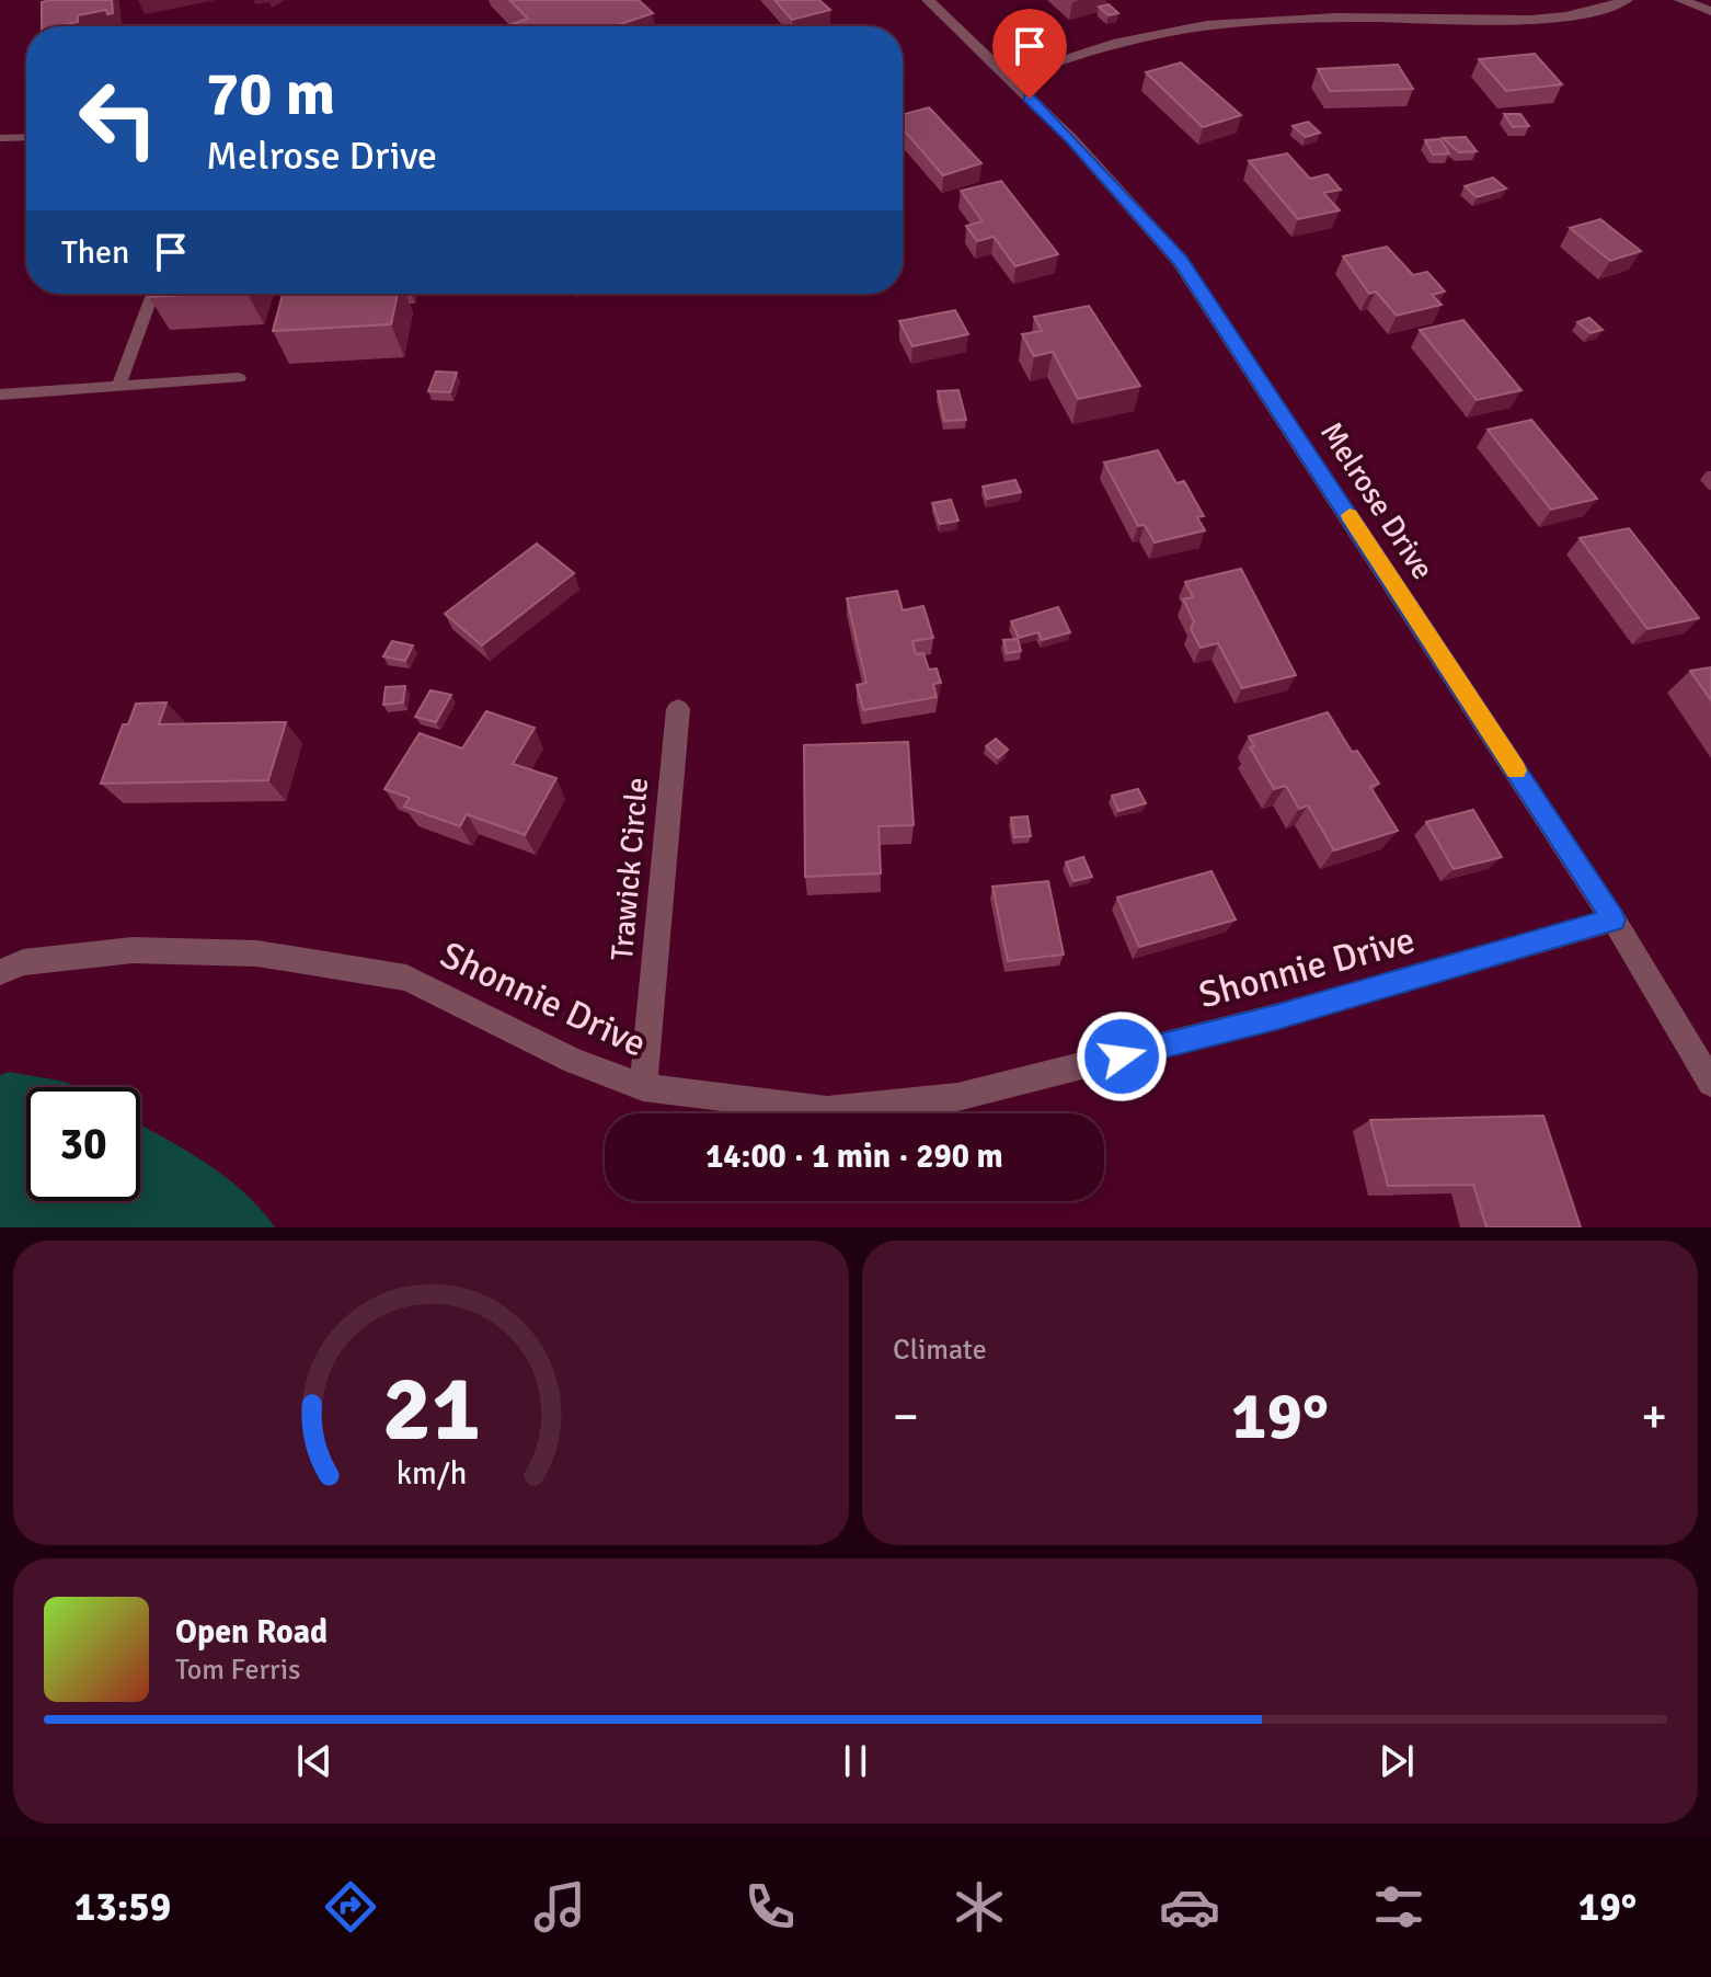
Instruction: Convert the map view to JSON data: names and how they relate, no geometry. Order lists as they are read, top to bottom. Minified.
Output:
{"streets":{"street":["Melrose Drive","Trawick Circle","Shonnie Drive"]},"crossings":[["Melrose Drive","Shonnie Drive"],["Trawick Circle","Shonnie Drive"]],"page":{"turn":["70 m","Melrose Drive"],"then":"Then","limit":"30","trip":"14:00 · 1 min · 290 m","tile":"Climate","heat":["−","19°","+"],"song":["Open Road","Tom Ferris"],"tabs":["13:59","19°"],"gauge":["21","km/h"]}}
